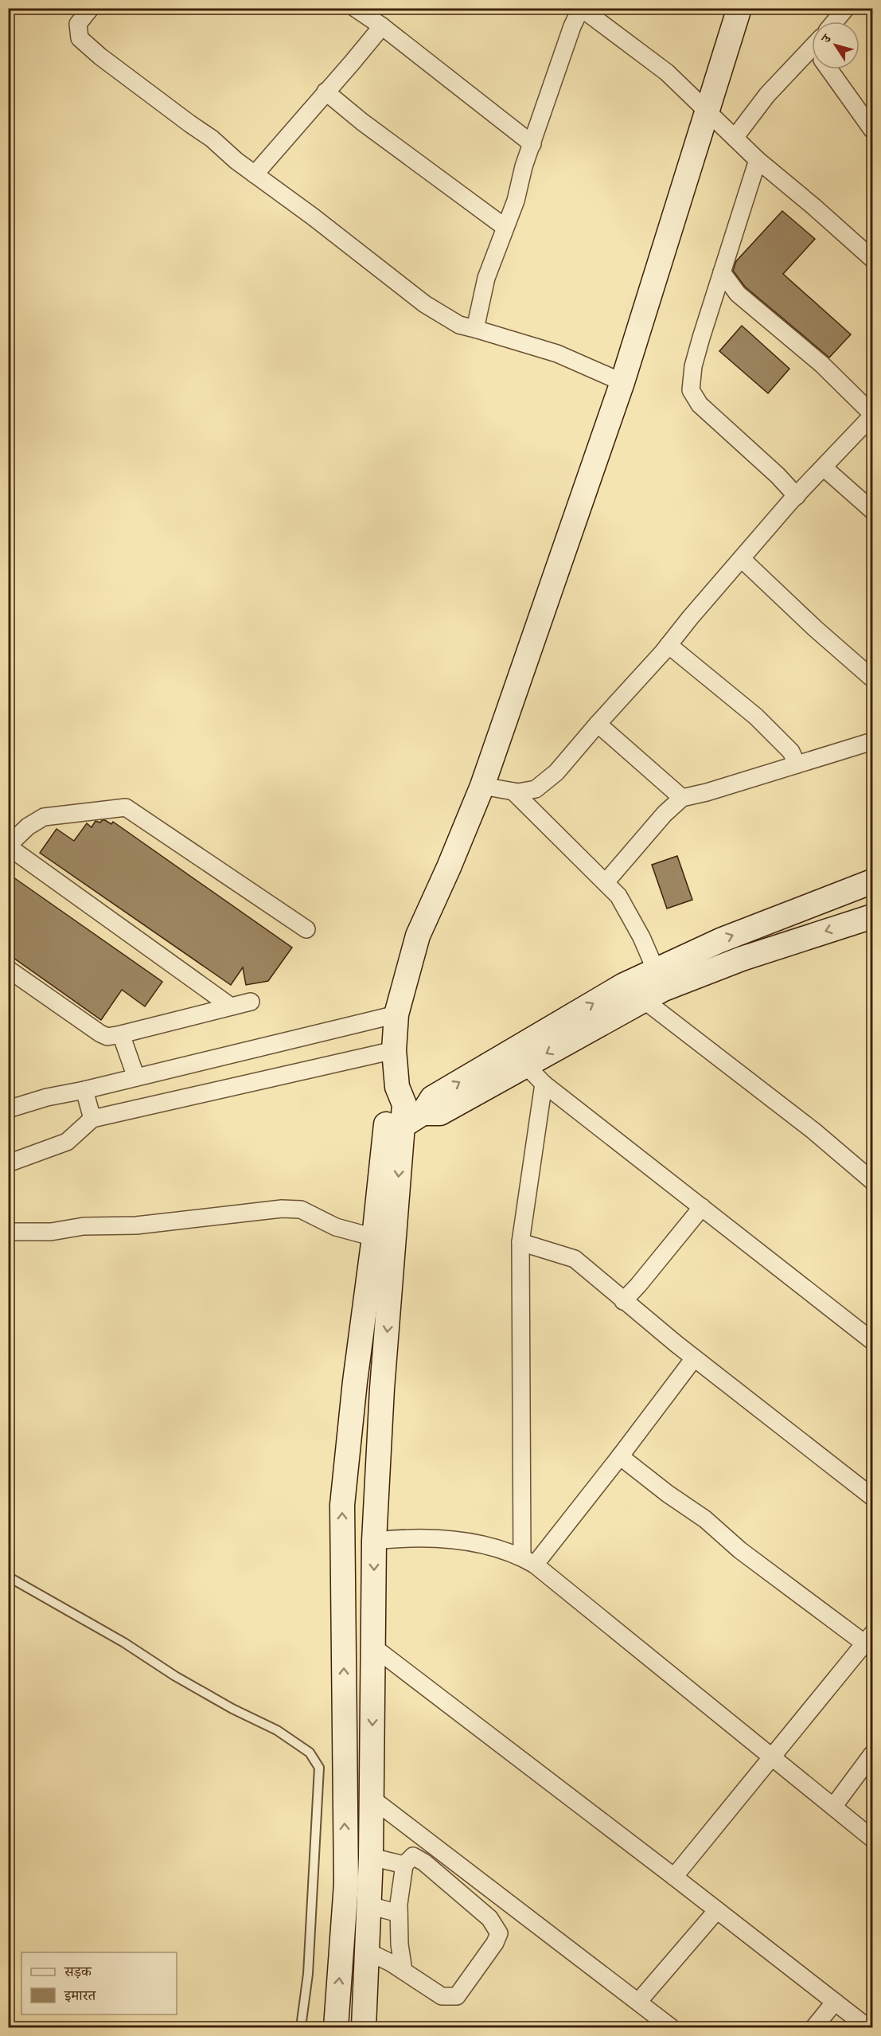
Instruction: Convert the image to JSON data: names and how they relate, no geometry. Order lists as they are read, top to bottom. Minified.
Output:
{"legend":["सड़क","इमारत"],"north":"top left"}
